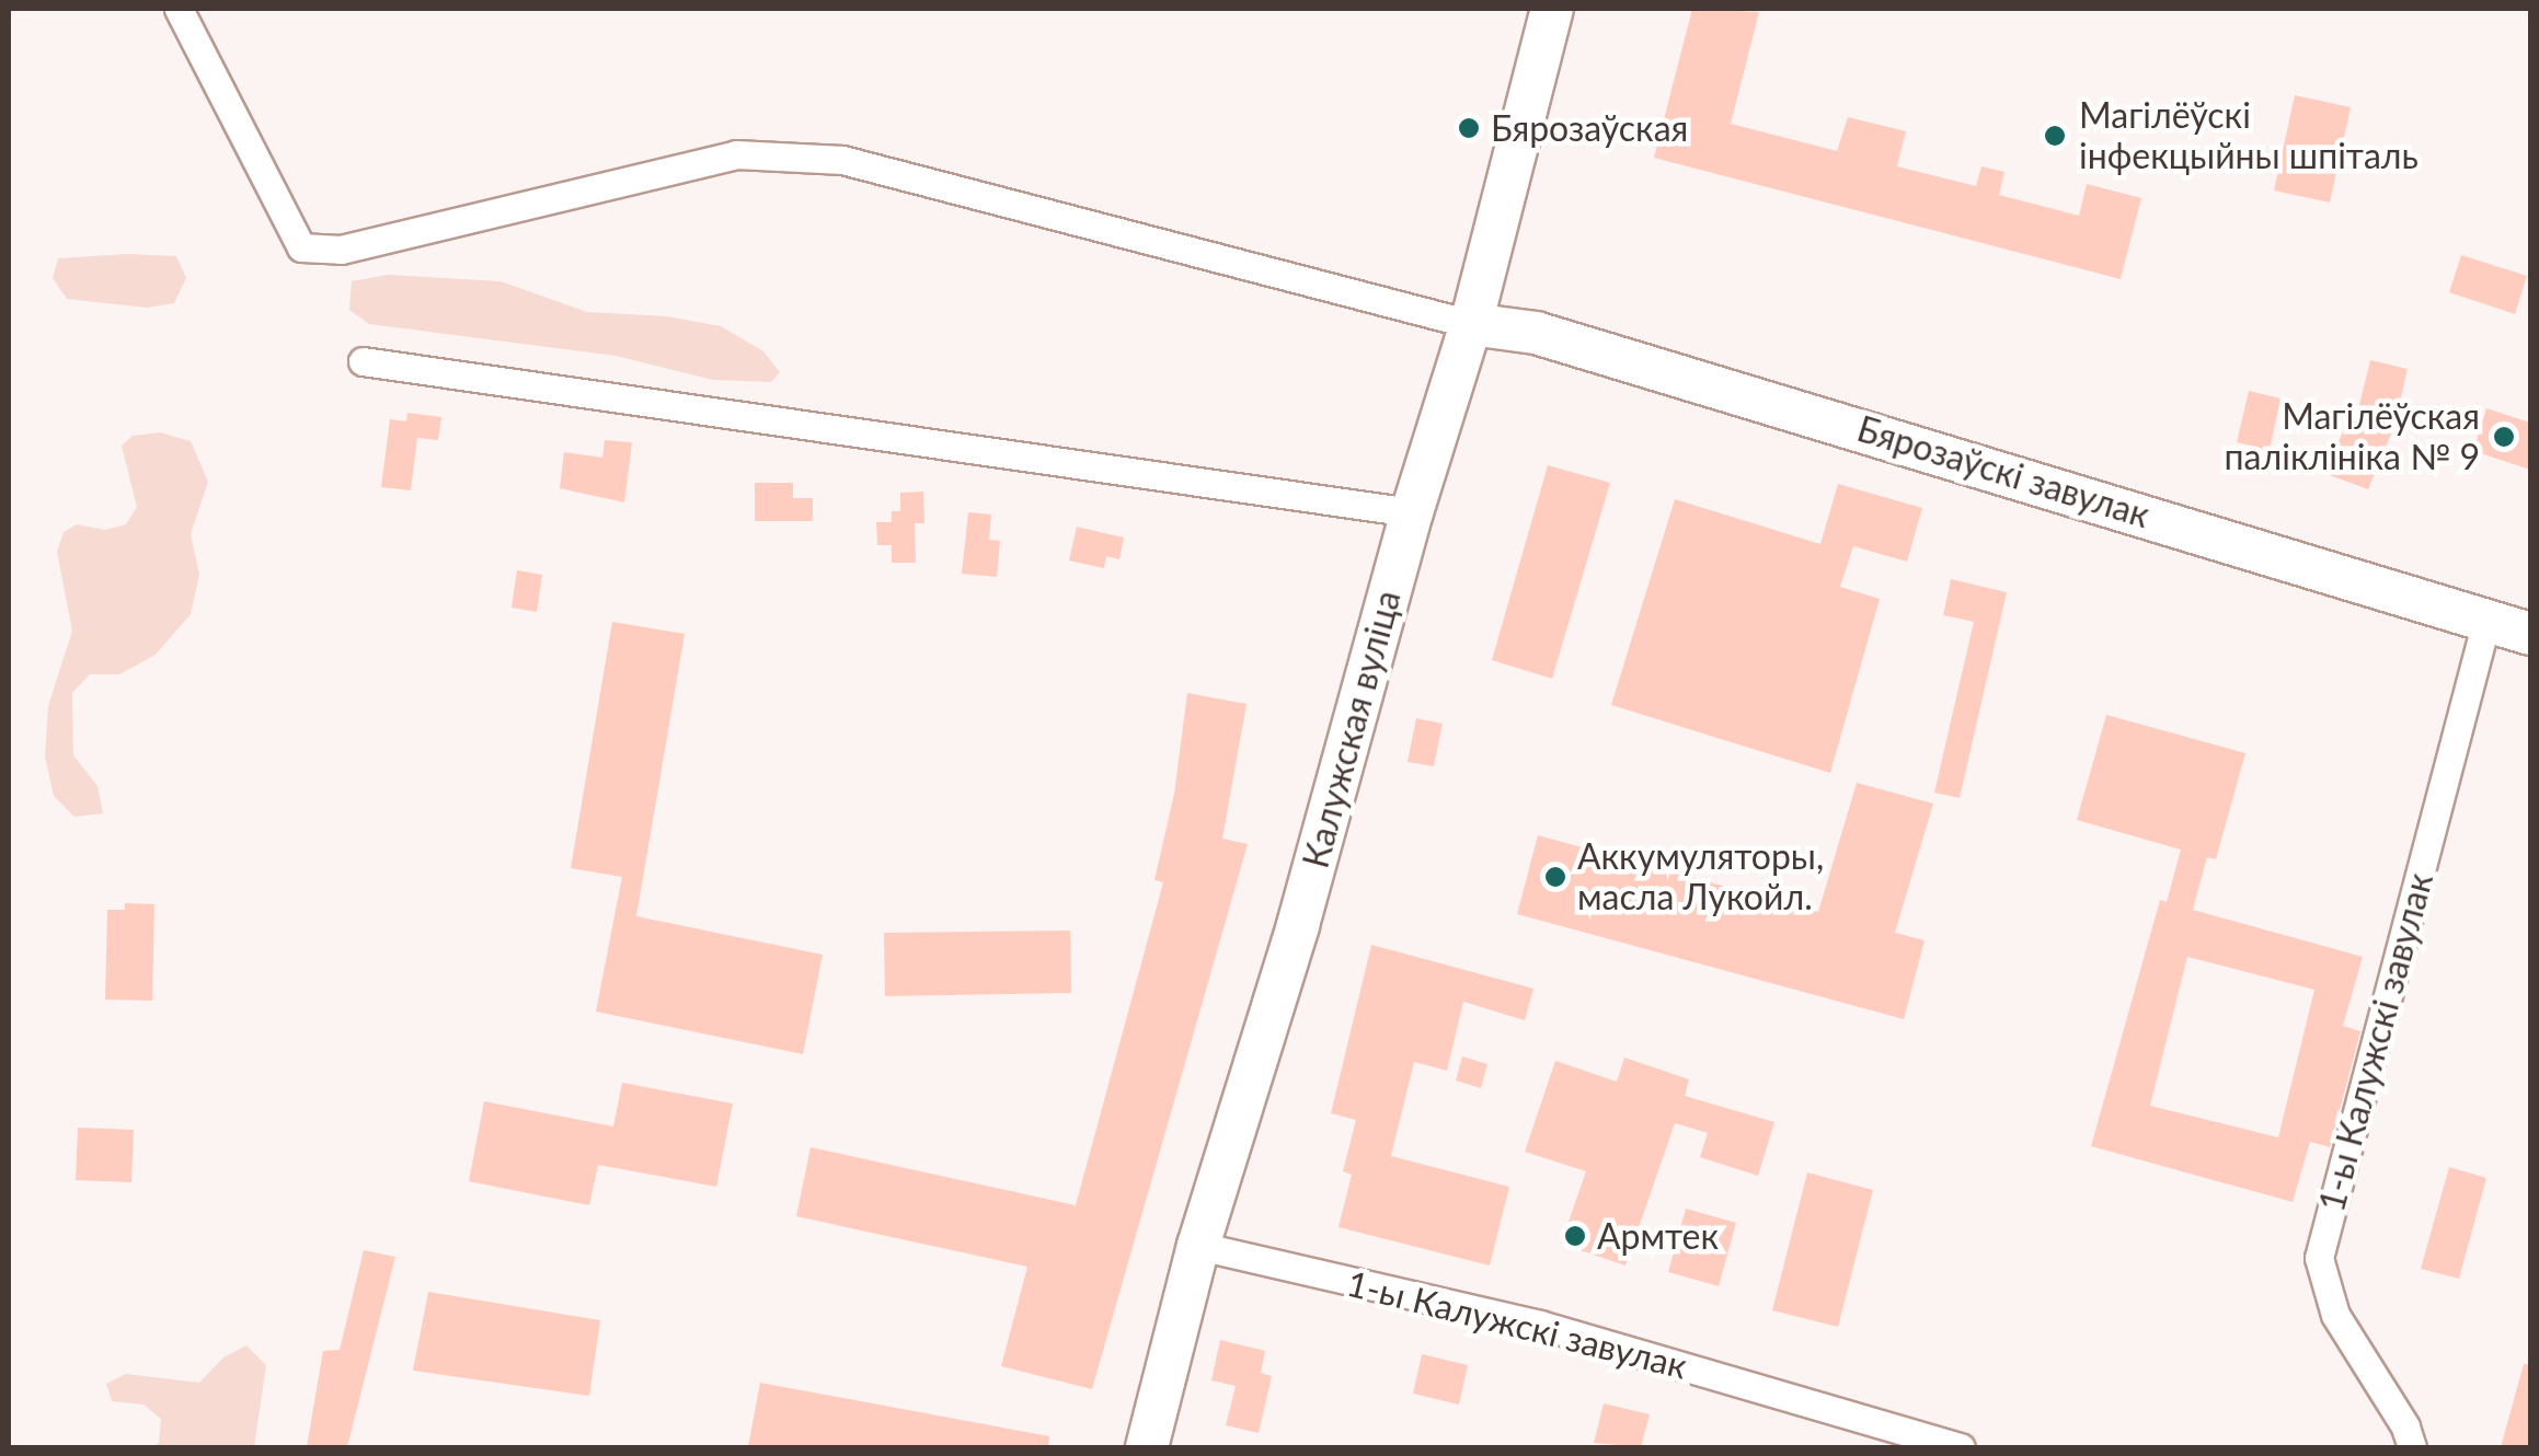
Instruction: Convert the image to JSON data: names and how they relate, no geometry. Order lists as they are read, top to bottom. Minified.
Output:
{"streets":{"street":["Бярозаўскі завулак","Калужская вуліца","1-ы Калужскі завулак"]},"crossings":[["Бярозаўскі завулак","Калужская вуліца"],["Бярозаўскі завулак","1-ы Калужскі завулак"],["Калужская вуліца","1-ы Калужскі завулак"]],"places":["Бярозаўская","Магілёўскі інфекцыйны шпіталь","Магілёўская паліклініка № 9","Аккумуляторы, масла Лукойл.","Армтек"]}
